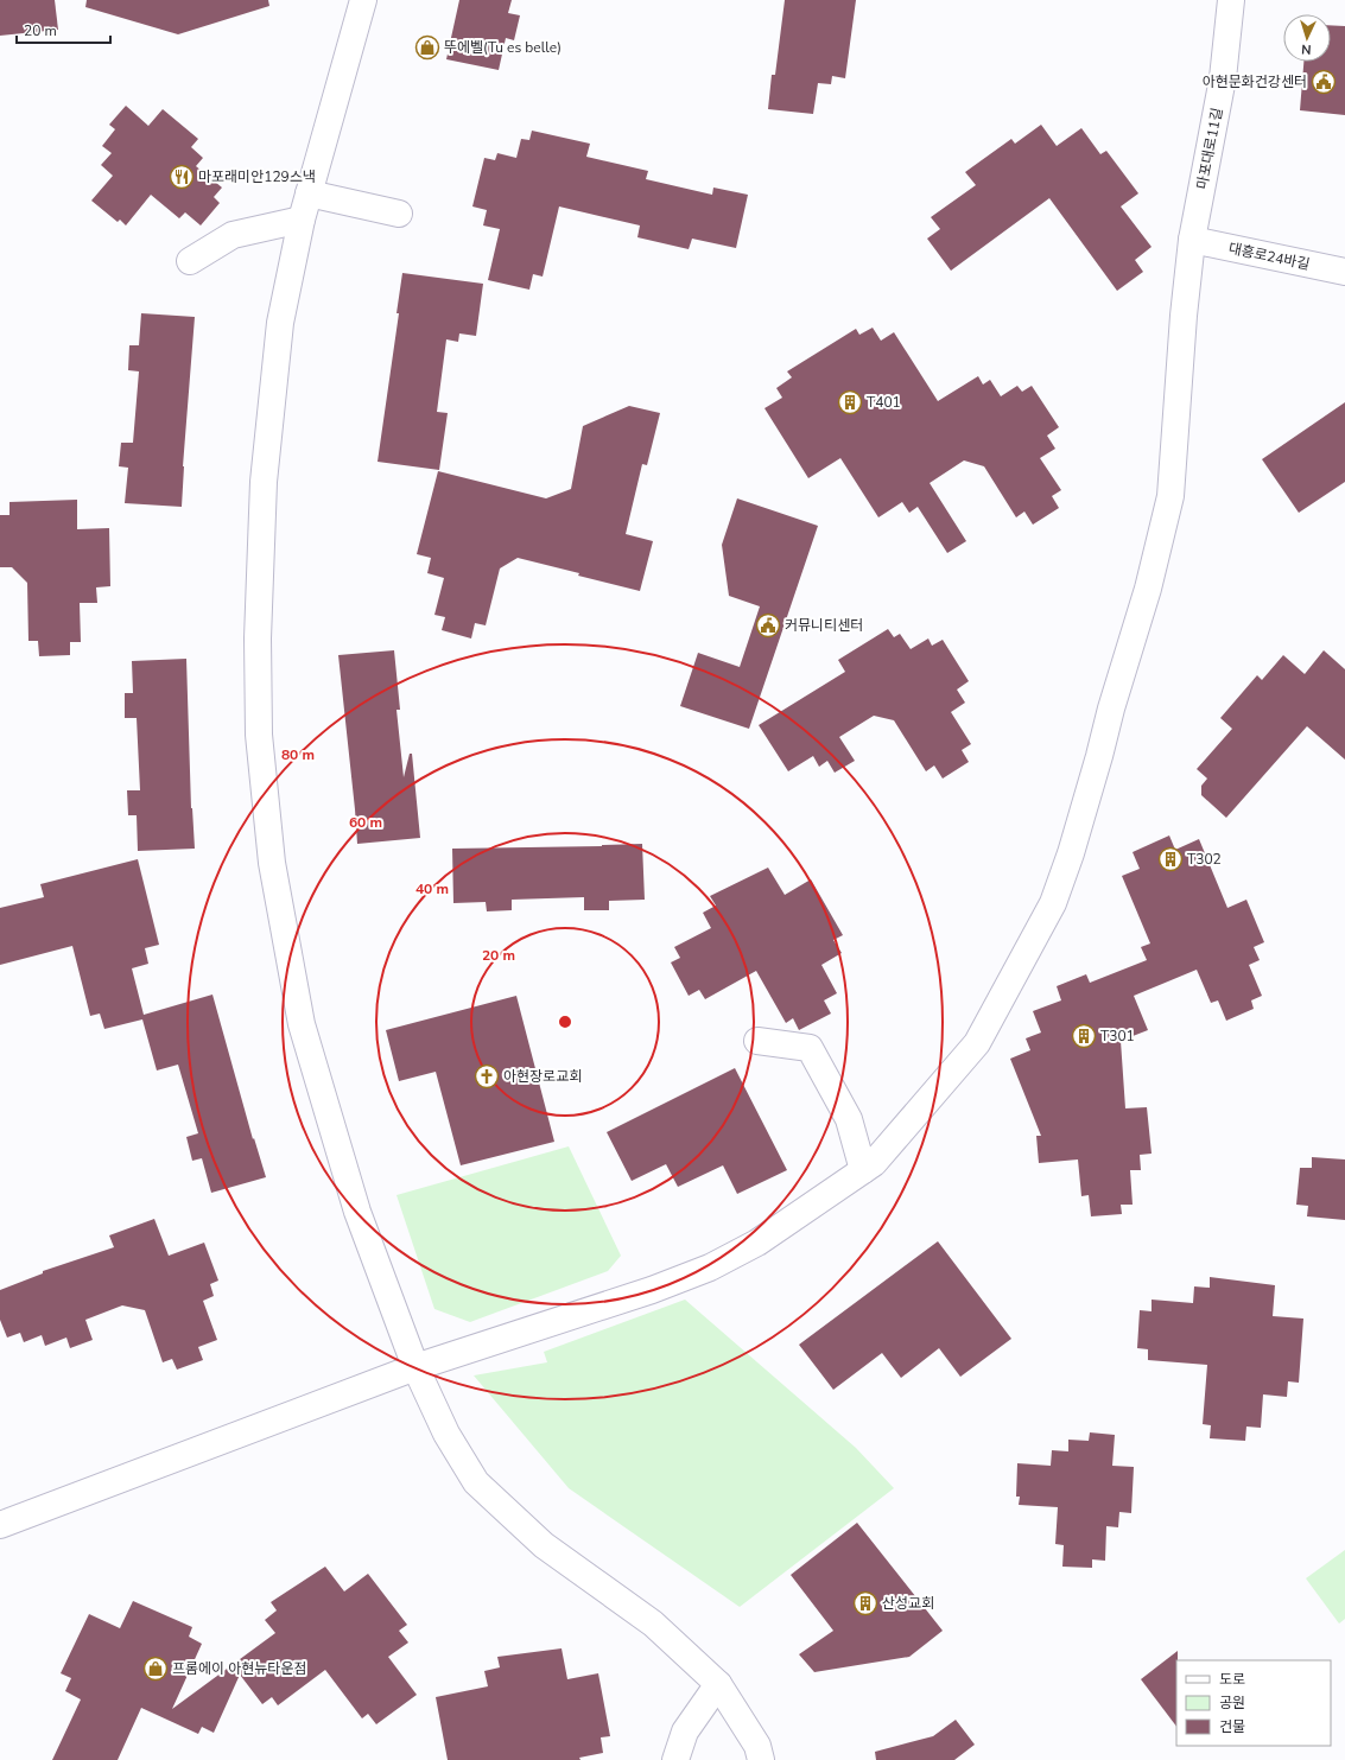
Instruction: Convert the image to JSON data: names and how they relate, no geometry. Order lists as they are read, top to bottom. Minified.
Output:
{"streets":{"street":["마포대로11길","대흥로24바길"]},"crossings":[["마포대로11길","대흥로24바길"]],"places":{"shop":["뚜에벨(Tu es belle)","프롬에이 아현뉴타운점"],"public building":["아현문화건강센터","커뮤니티센터"],"restaurant":["마포래미안129스낵"],"building":["T401","T302","T301","산성교회"],"church":["아현장로교회"]},"legend":["도로","공원","건물"],"scale_bar":"20 m","north":"bottom","rings":["80 m","60 m","40 m","20 m"]}
